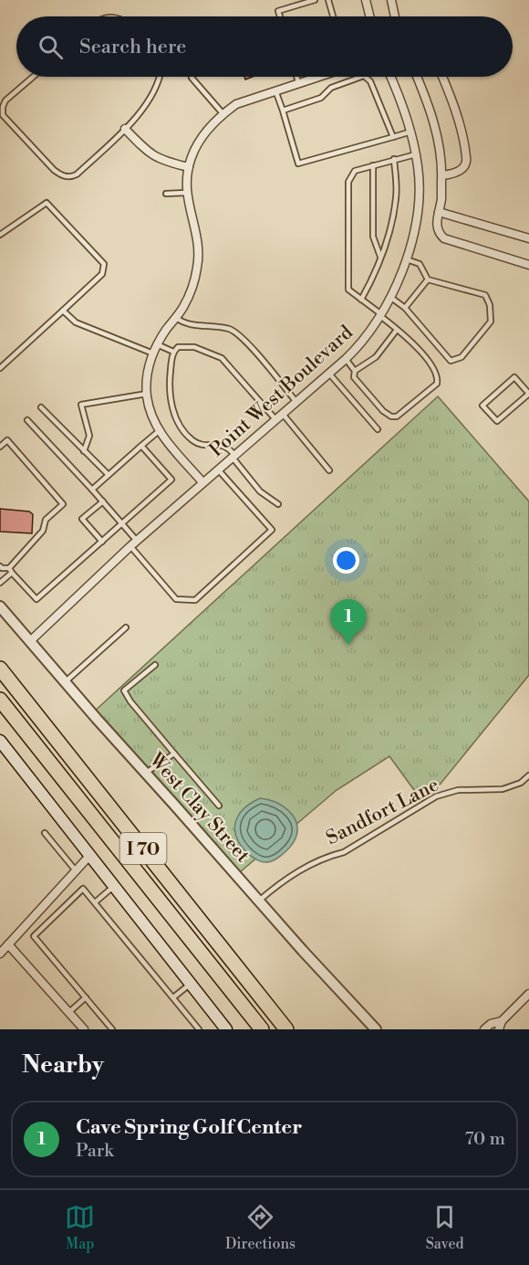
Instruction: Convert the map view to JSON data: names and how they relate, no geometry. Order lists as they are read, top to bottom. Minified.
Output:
{"streets":{"highway":["I 70"],"street":["Point West Boulevard","West Clay Street"],"lane":["Sandfort Lane"]},"crossings":[["Point West Boulevard","West Clay Street"],["West Clay Street","Sandfort Lane"]],"page":{"search":"Search here","pins":"1","heading":"Nearby","list":[{"mark":"1","name":"Cave Spring Golf Center","note":"Park","value":"70 m"}],"nav":["Map","Directions","Saved"]}}
